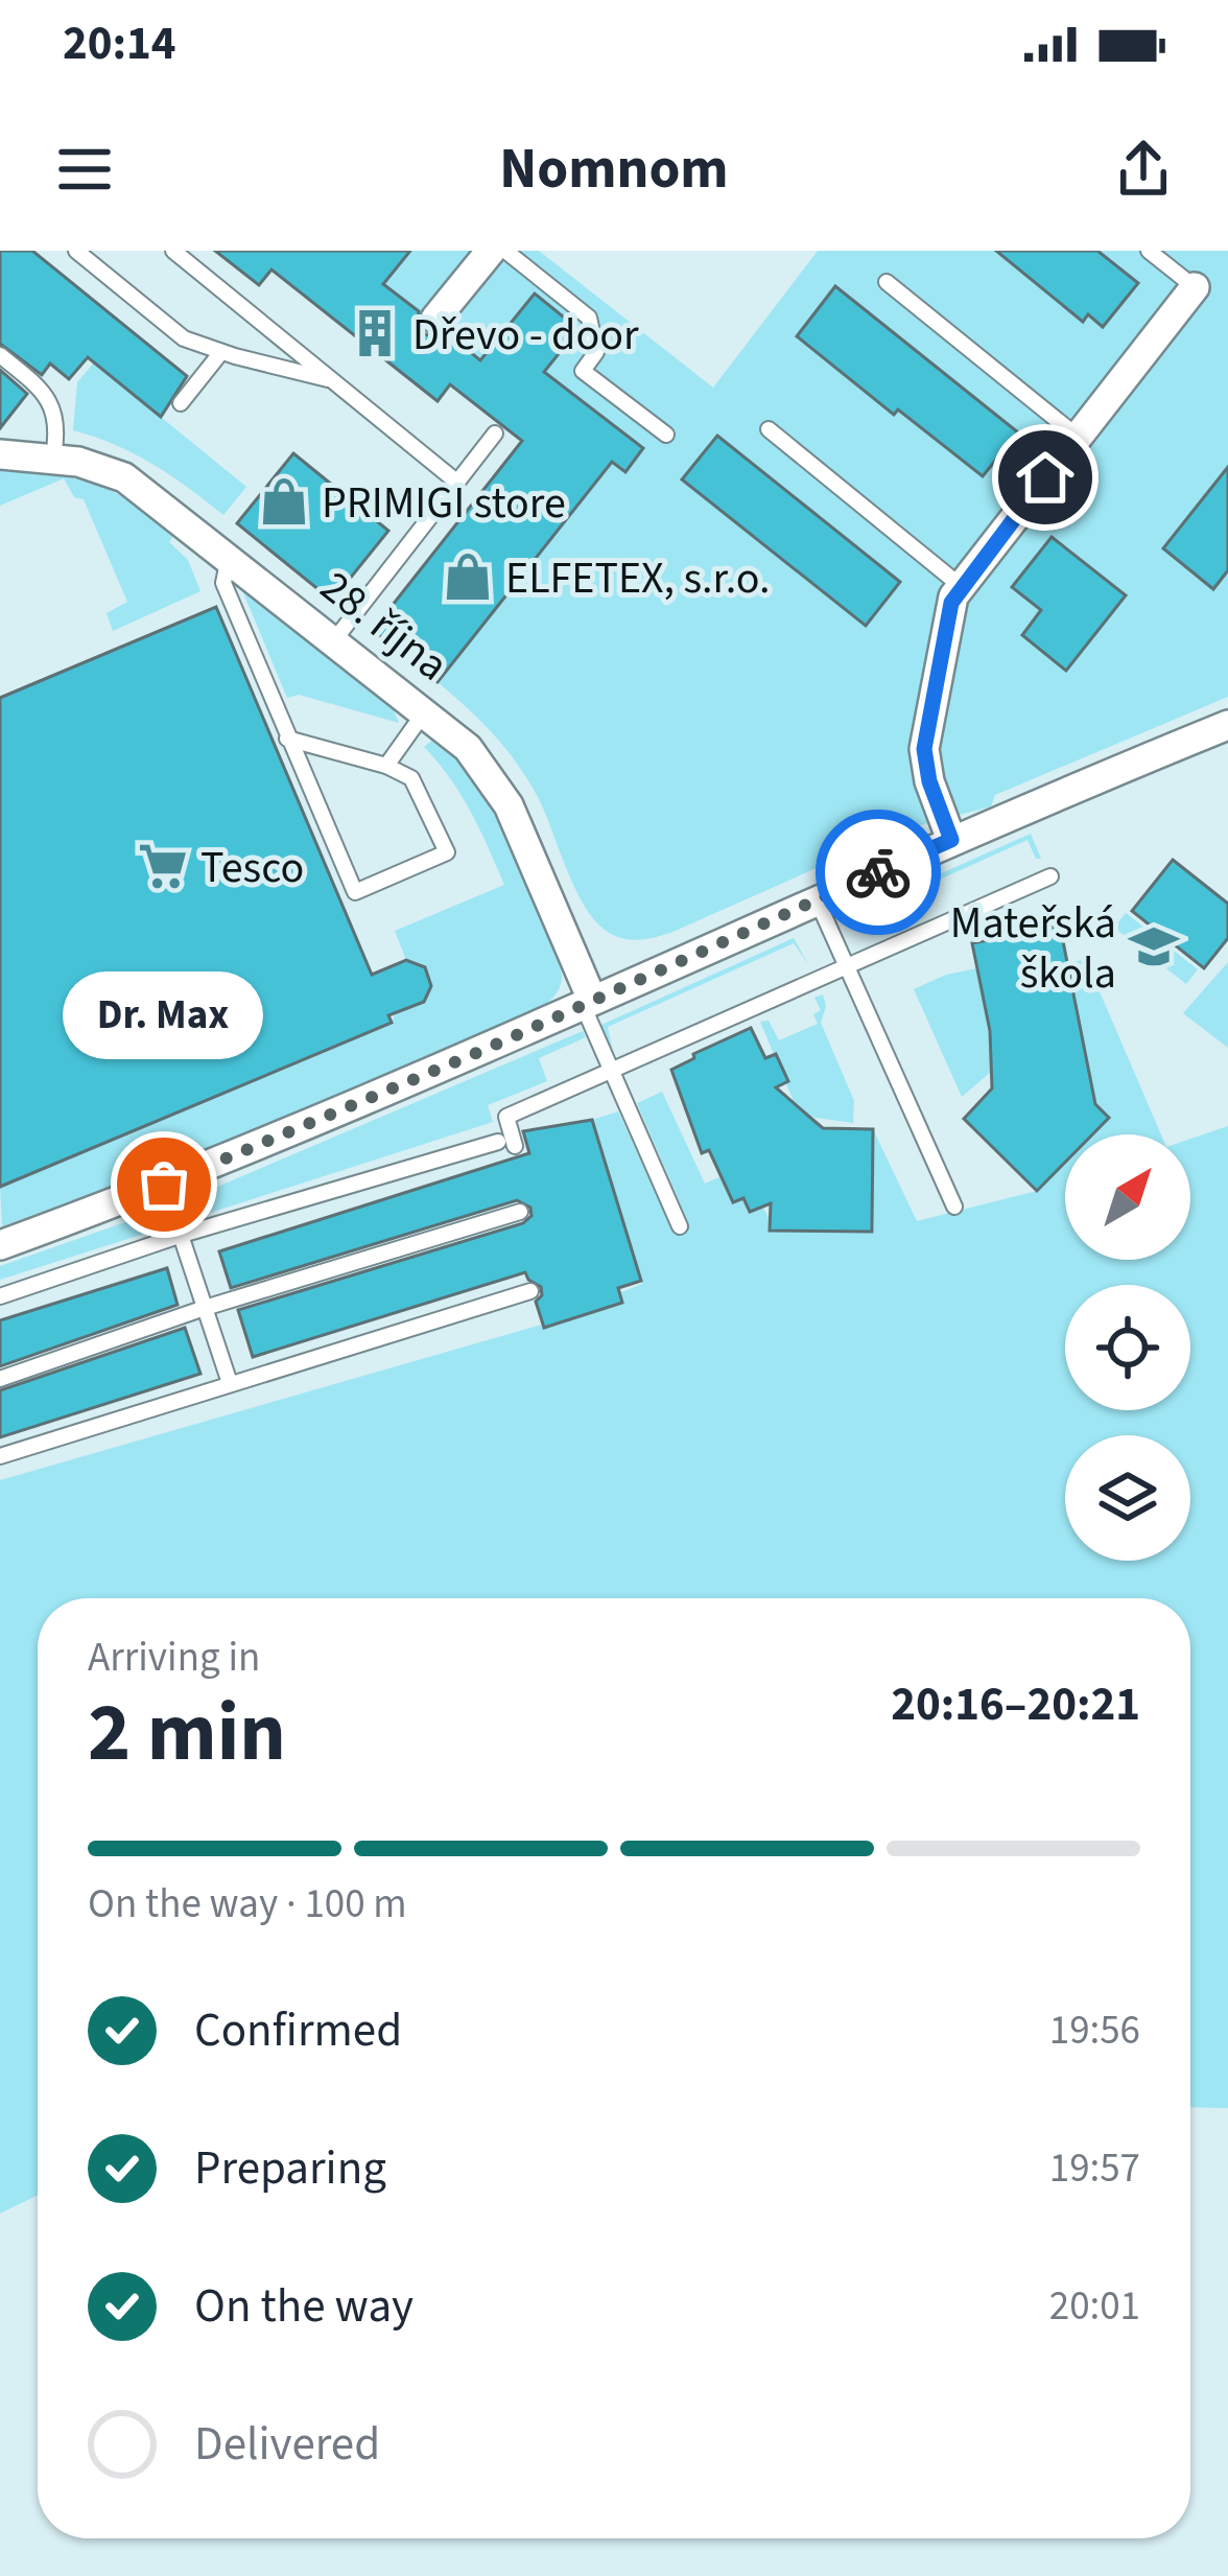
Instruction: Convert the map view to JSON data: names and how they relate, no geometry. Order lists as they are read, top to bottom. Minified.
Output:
{"streets":{"street":["28. října"]},"places":{"building":["Dřevo - door"],"shop":["PRIMIGI store","ELFETEX, s.r.o."],"supermarket":["Tesco"],"school or university":["Mateřská škola"],"other":["Dr. Max"]},"north":"top right","page":{"status":"20:14","header":"Nomnom","bubble":"Dr. Max","heading":["2 min","Arriving in","20:16–20:21"],"bar":"On the way · 100 m","list":[["Confirmed","19:56"],["Preparing","19:57"],["On the way","20:01"],"Delivered"]}}
